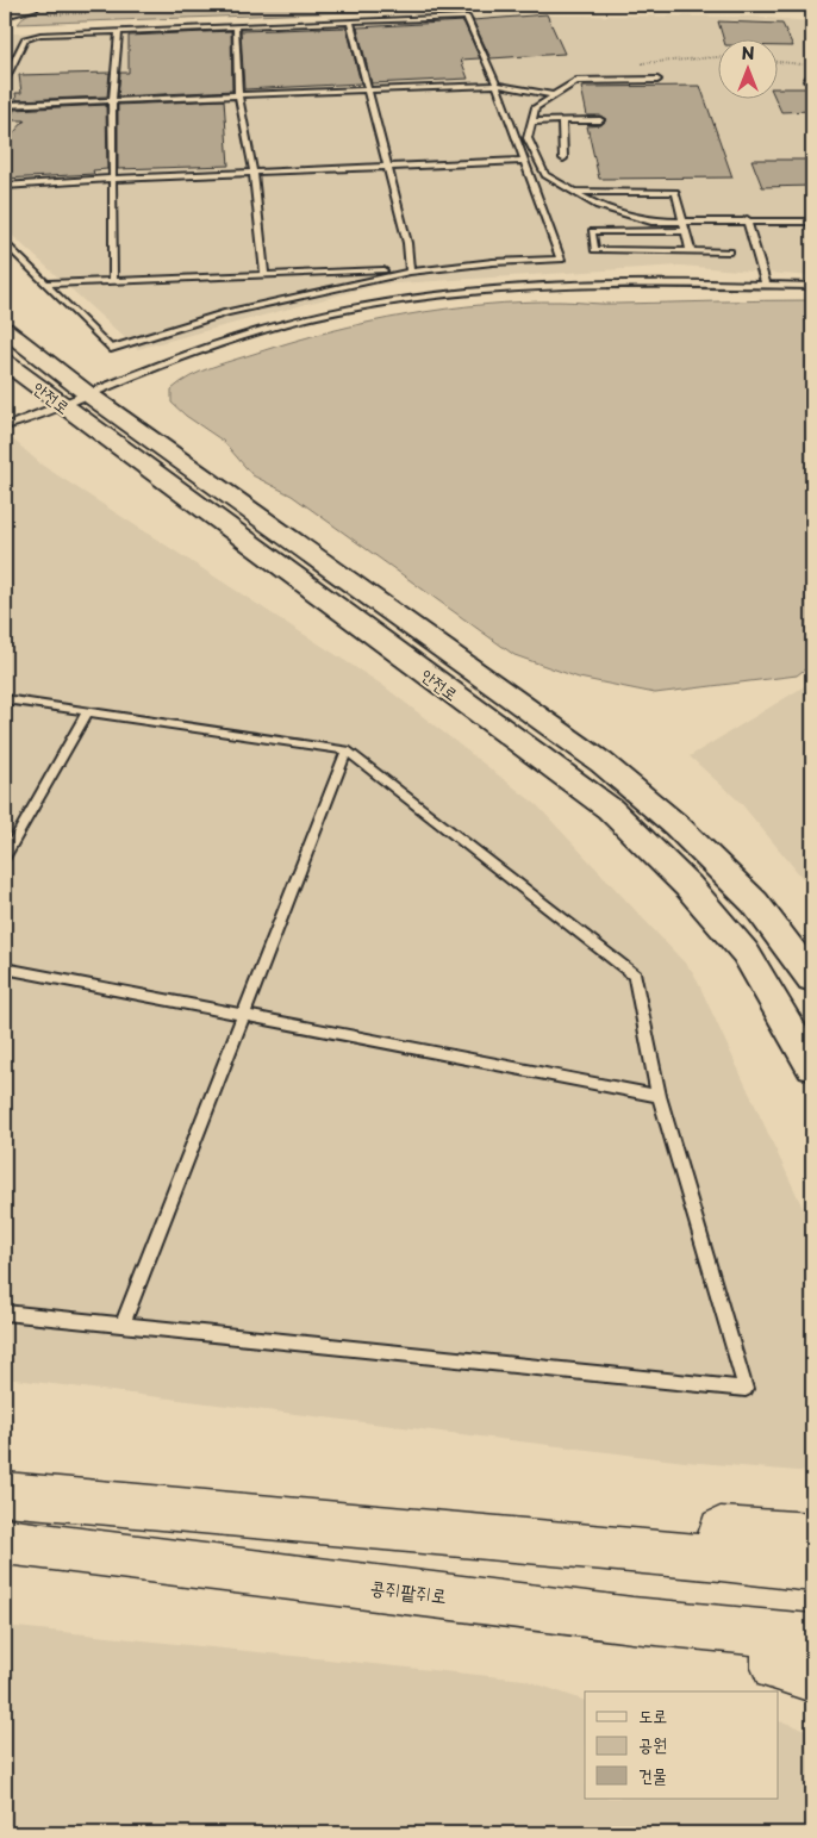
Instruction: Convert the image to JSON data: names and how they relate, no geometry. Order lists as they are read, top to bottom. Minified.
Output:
{"streets":{"main road":["콩쥐팥쥐로"],"street":["안전로"]},"legend":["도로","공원","건물"],"north":"top"}
